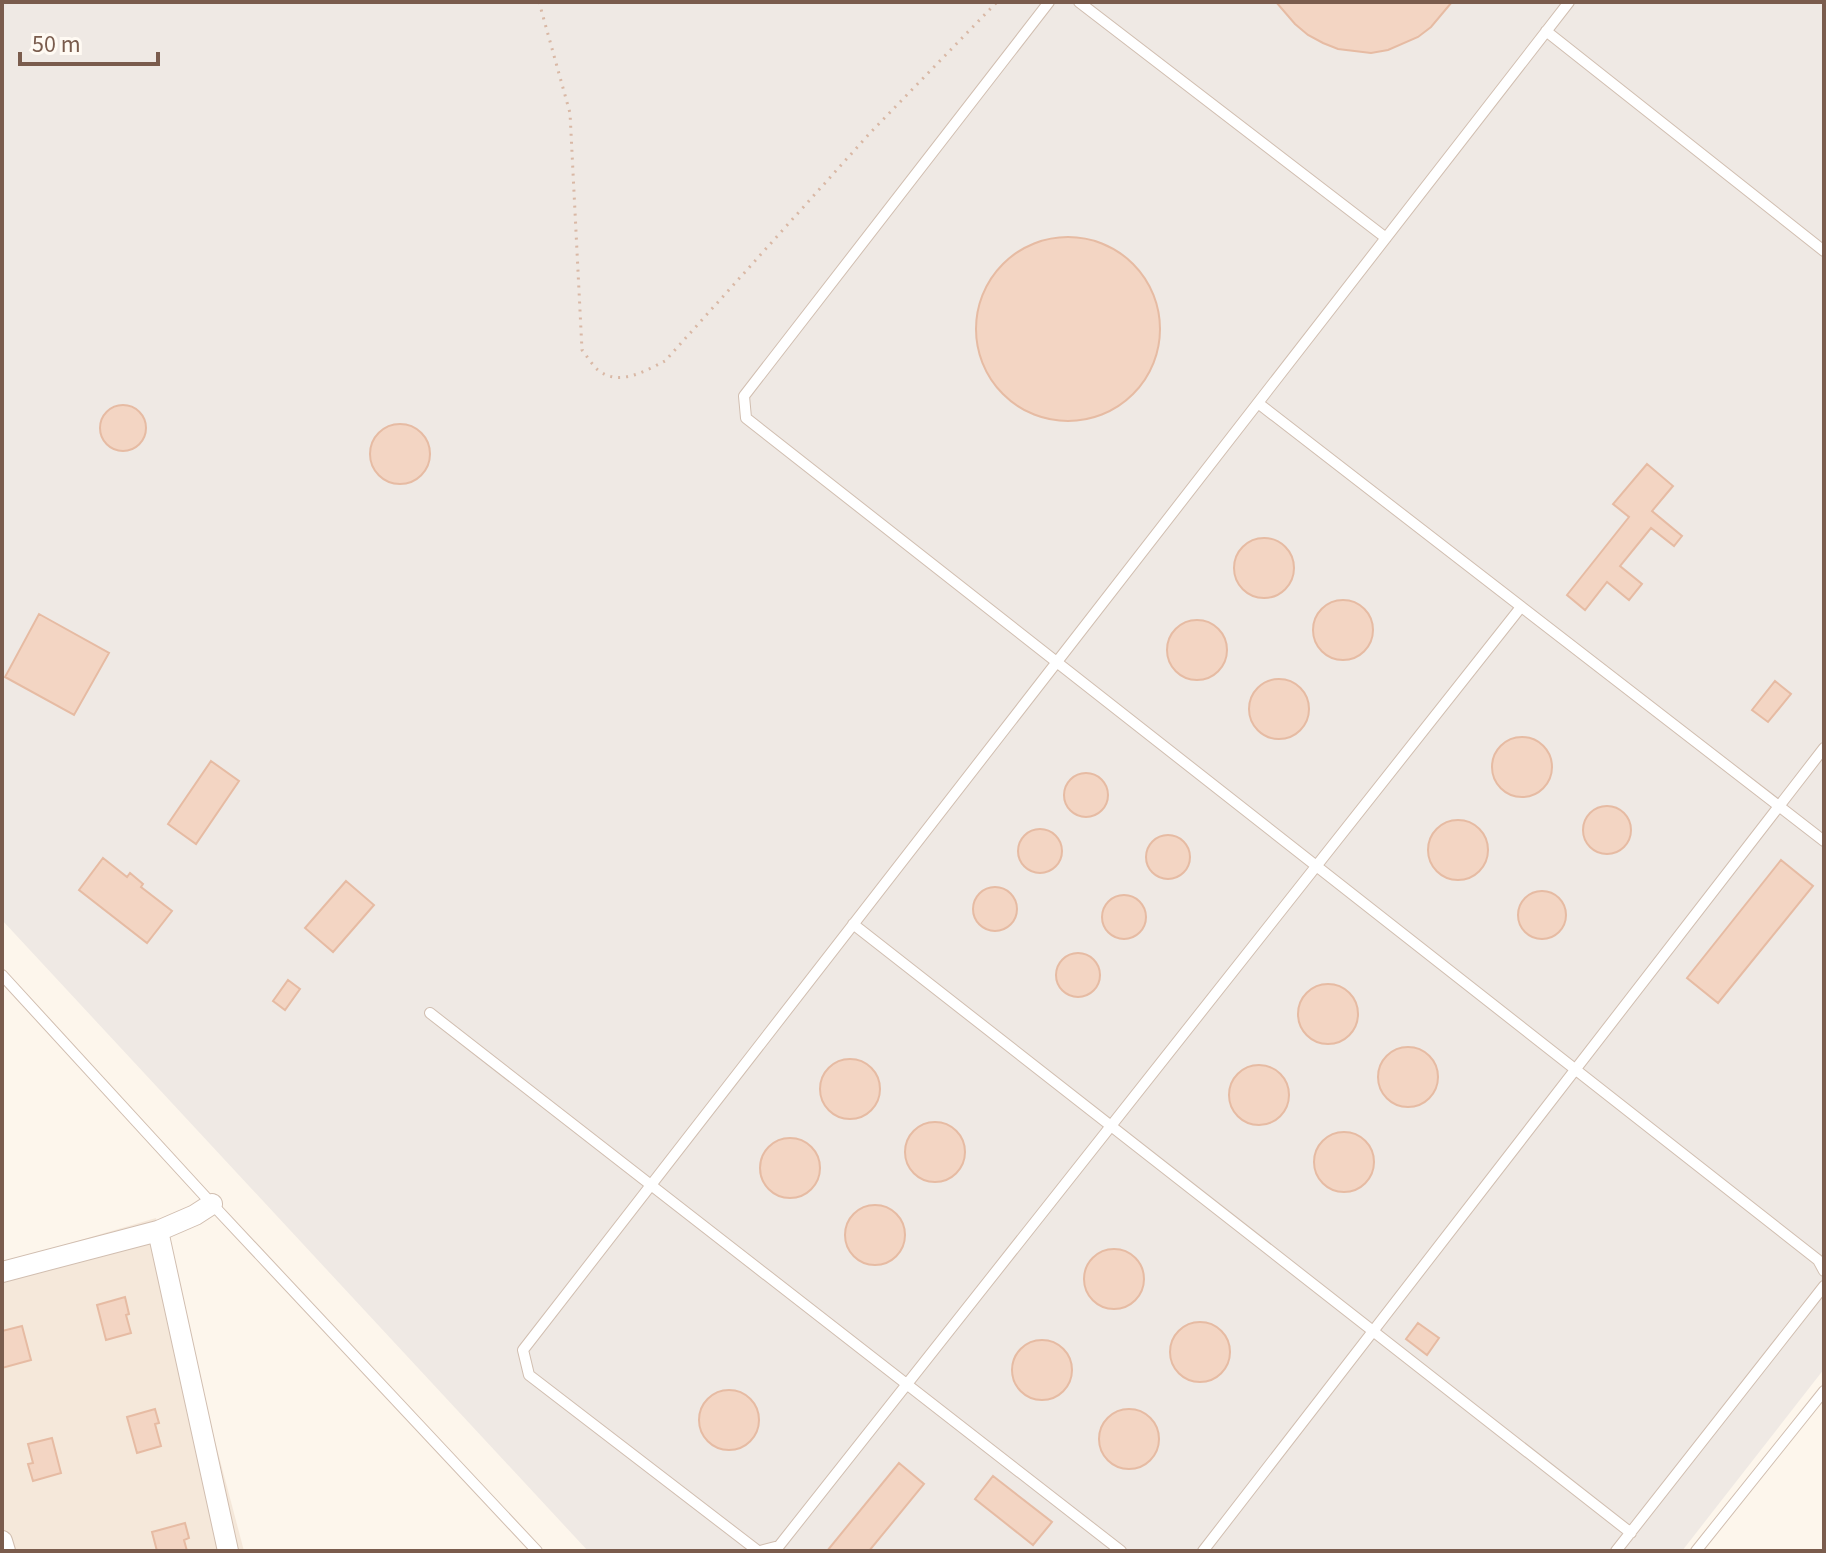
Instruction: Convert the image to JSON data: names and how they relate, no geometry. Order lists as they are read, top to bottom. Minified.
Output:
{"scale_bar":"50 m"}
